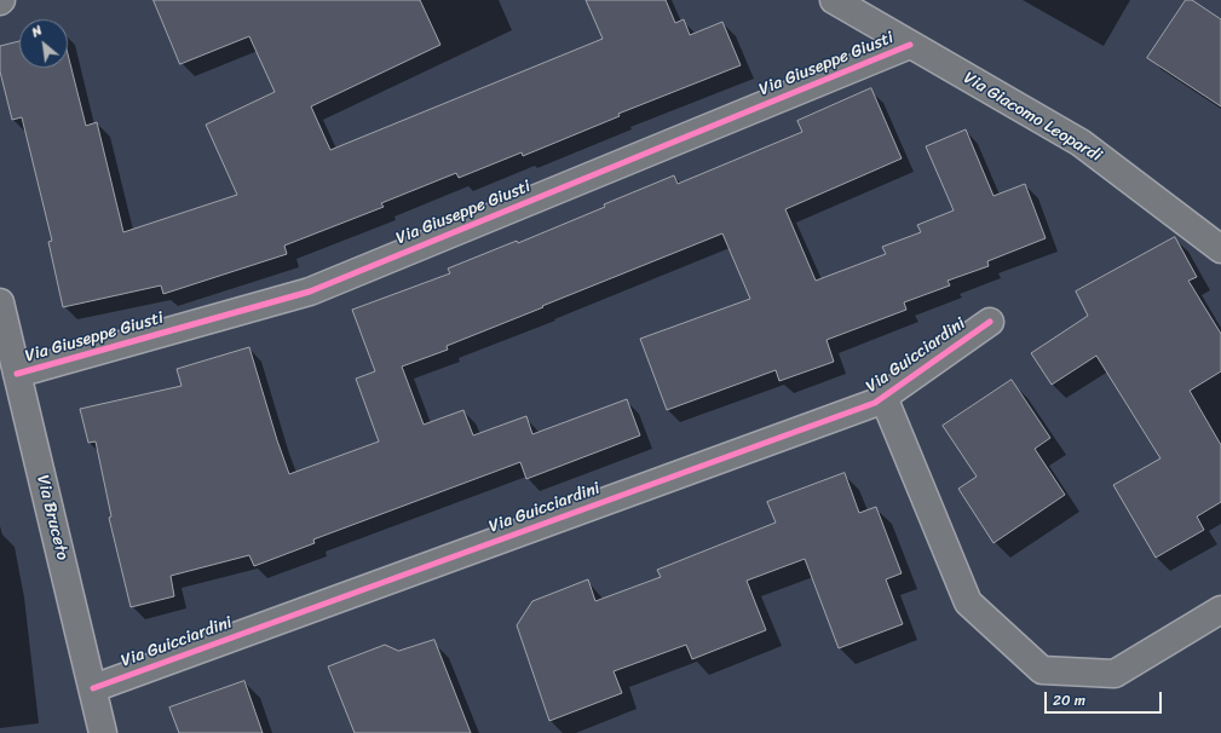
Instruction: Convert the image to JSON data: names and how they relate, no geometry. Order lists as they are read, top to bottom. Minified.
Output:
{"streets":{"street":["Via Giuseppe Giusti","Via Giacomo Leopardi","Via Guicciardini","Via Bruceto"]},"crossings":[["Via Giuseppe Giusti","Via Giacomo Leopardi"],["Via Giuseppe Giusti","Via Bruceto"],["Via Guicciardini","Via Bruceto"]],"scale_bar":"20 m","north":"top left"}
